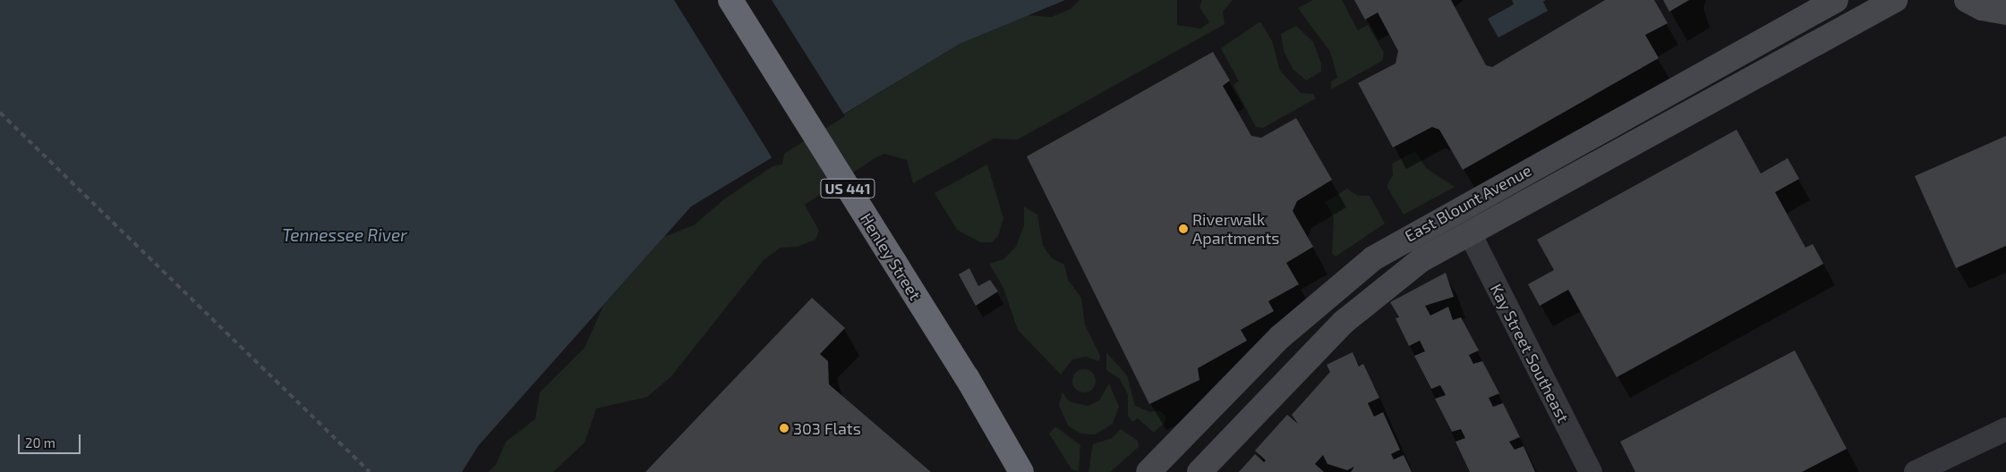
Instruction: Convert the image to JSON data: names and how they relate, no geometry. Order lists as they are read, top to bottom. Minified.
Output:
{"streets":{"highway":["US 441","Henley Street"],"main road":["East Blount Avenue"],"street":["Kay Street Southeast"]},"water":["Tennessee River"],"places":["Riverwalk Apartments","303 Flats"],"scale_bar":"20 m"}
